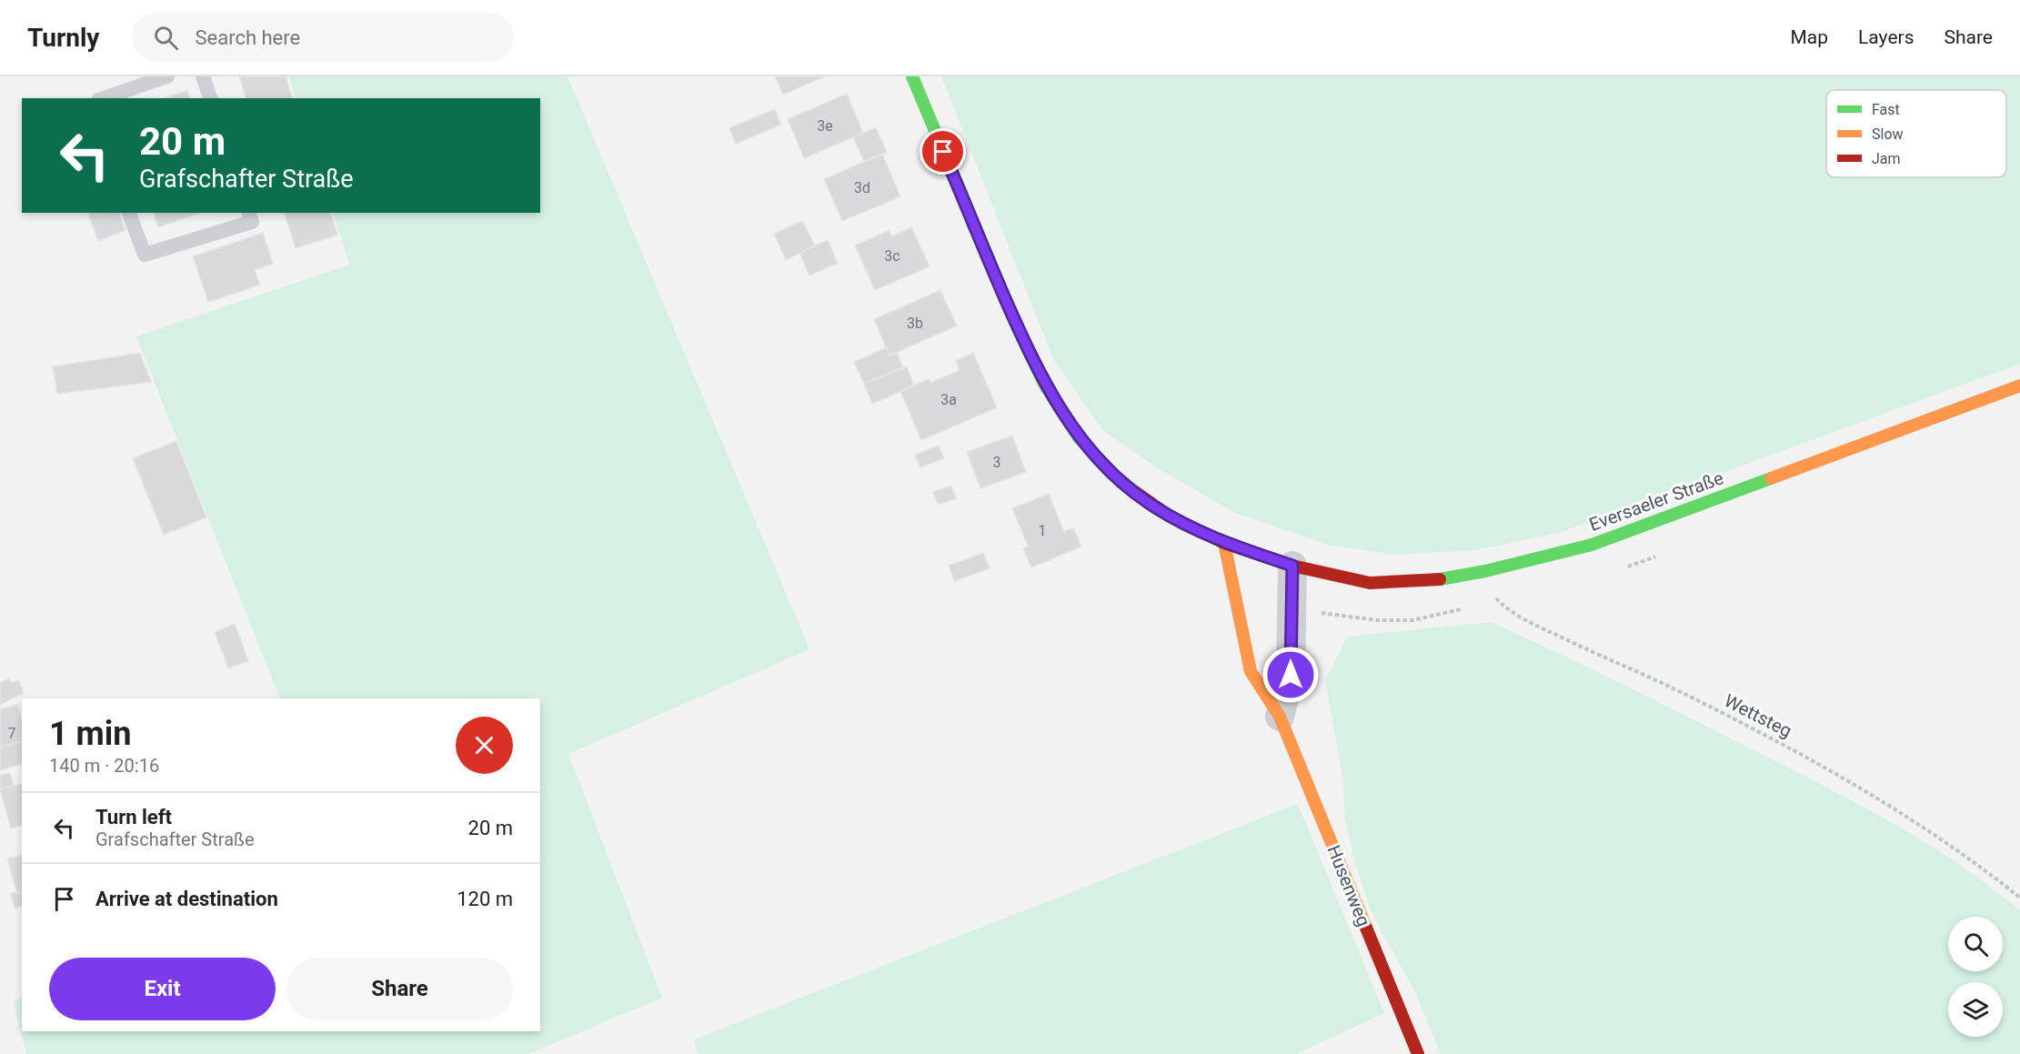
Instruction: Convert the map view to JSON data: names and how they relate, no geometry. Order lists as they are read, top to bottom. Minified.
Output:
{"streets":{"street":["Eversaeler Straße","Husenweg"],"path":["Wettsteg"]},"crossings":[["Eversaeler Straße","Wettsteg"],["Eversaeler Straße","Husenweg"]],"house_numbers":["3e","3d","3c","3b","3a","3","1","7"],"legend":["Fast","Slow","Jam"],"page":{"header":"Turnly","search":"Search here","nav":["Map","Layers","Share"],"turn":["20 m","Grafschafter Straße"],"heading":["1 min","140 m · 20:16"],"list":[{"name":"Turn left","note":"Grafschafter Straße","value":"20 m"},{"name":"Arrive at destination","value":"120 m"}],"buttons":["Exit","Share"]}}
